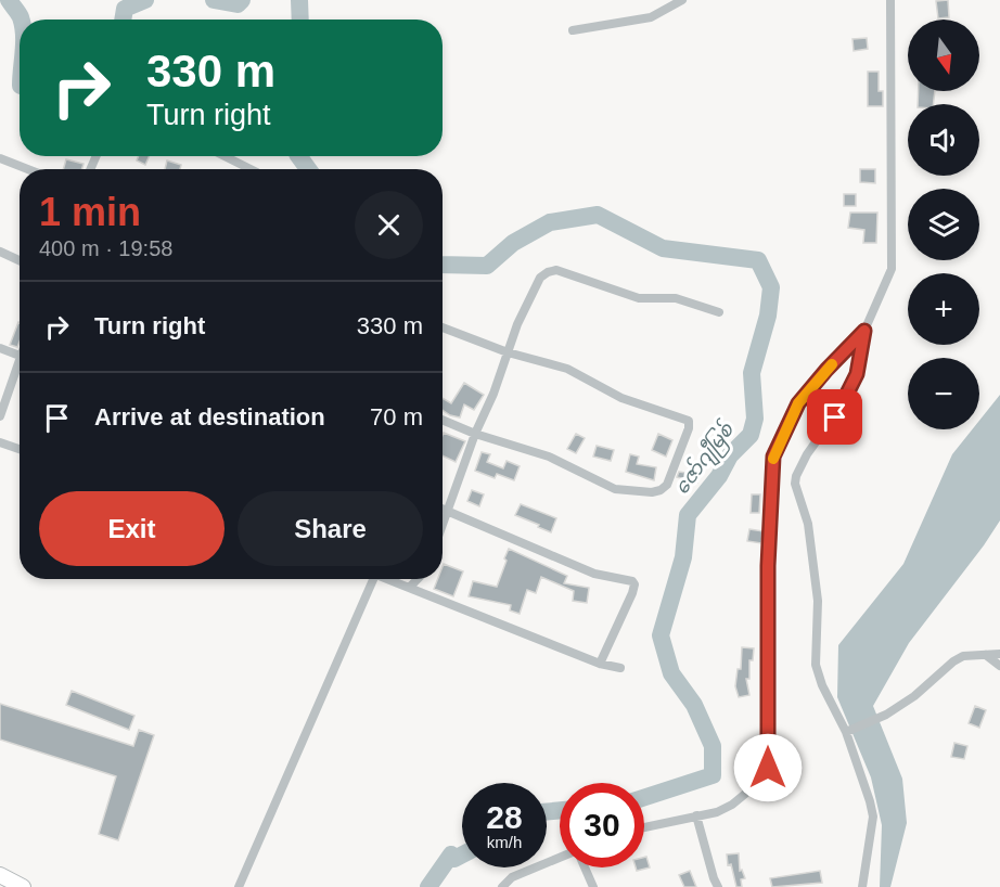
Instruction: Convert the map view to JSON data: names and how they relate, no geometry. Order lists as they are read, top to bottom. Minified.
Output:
{"water":["ဇော်ဂျီမြစ်"],"north":"bottom","page":{"map_buttons":["+","−"],"turn":["330 m","Turn right"],"heading":["1 min","400 m · 19:58"],"list":[{"name":"Turn right","value":"330 m"},{"name":"Arrive at destination","value":"70 m"}],"buttons":["Exit","Share"],"speed":"28 km/h","limit":"30"}}
